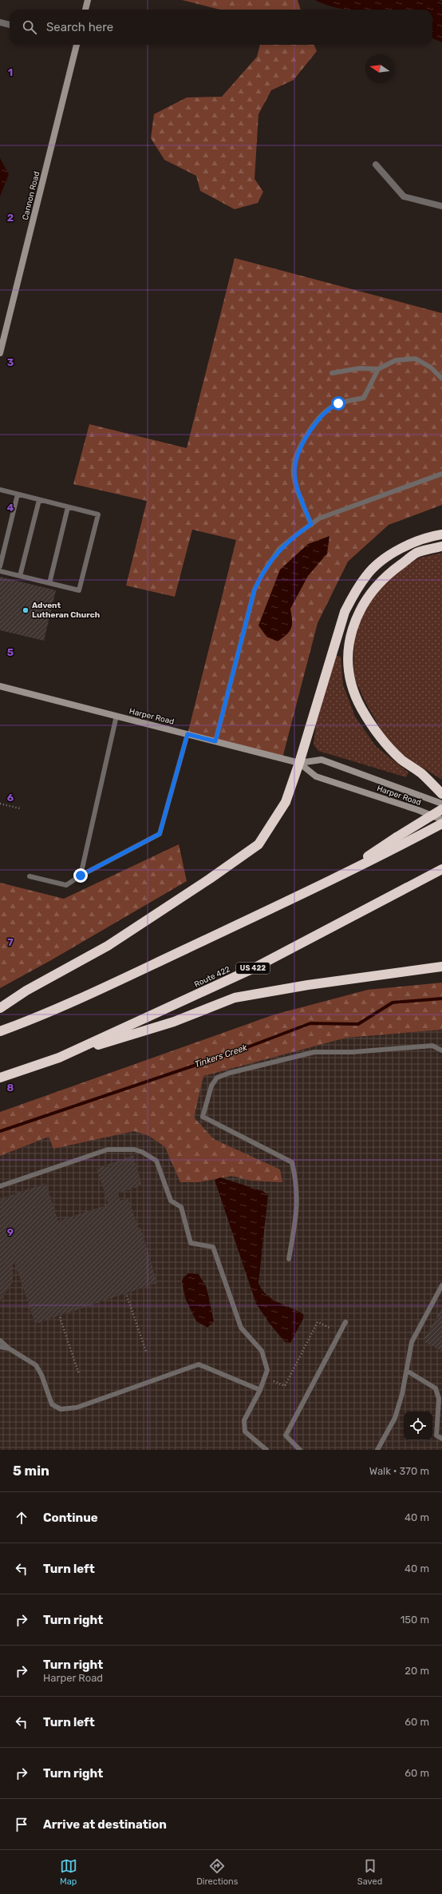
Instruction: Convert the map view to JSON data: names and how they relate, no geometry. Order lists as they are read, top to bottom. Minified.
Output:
{"streets":{"highway":["US 422","Route 422"],"street":["Cannon Road","Harper Road"]},"water":["Tinkers Creek"],"places":["Advent Lutheran Church"],"north":"left","page":{"search":"Search here","heading":["5 min","Walk · 370 m"],"list":[["Continue","40 m"],["Turn left","40 m"],["Turn right","150 m"],["Turn right","Harper Road","20 m"],["Turn left","60 m"],["Turn right","60 m"],"Arrive at destination"],"nav":["Map","Directions","Saved"]},"grid":{"rows":["1","2","3","4","5","6","7","8","9"]}}
